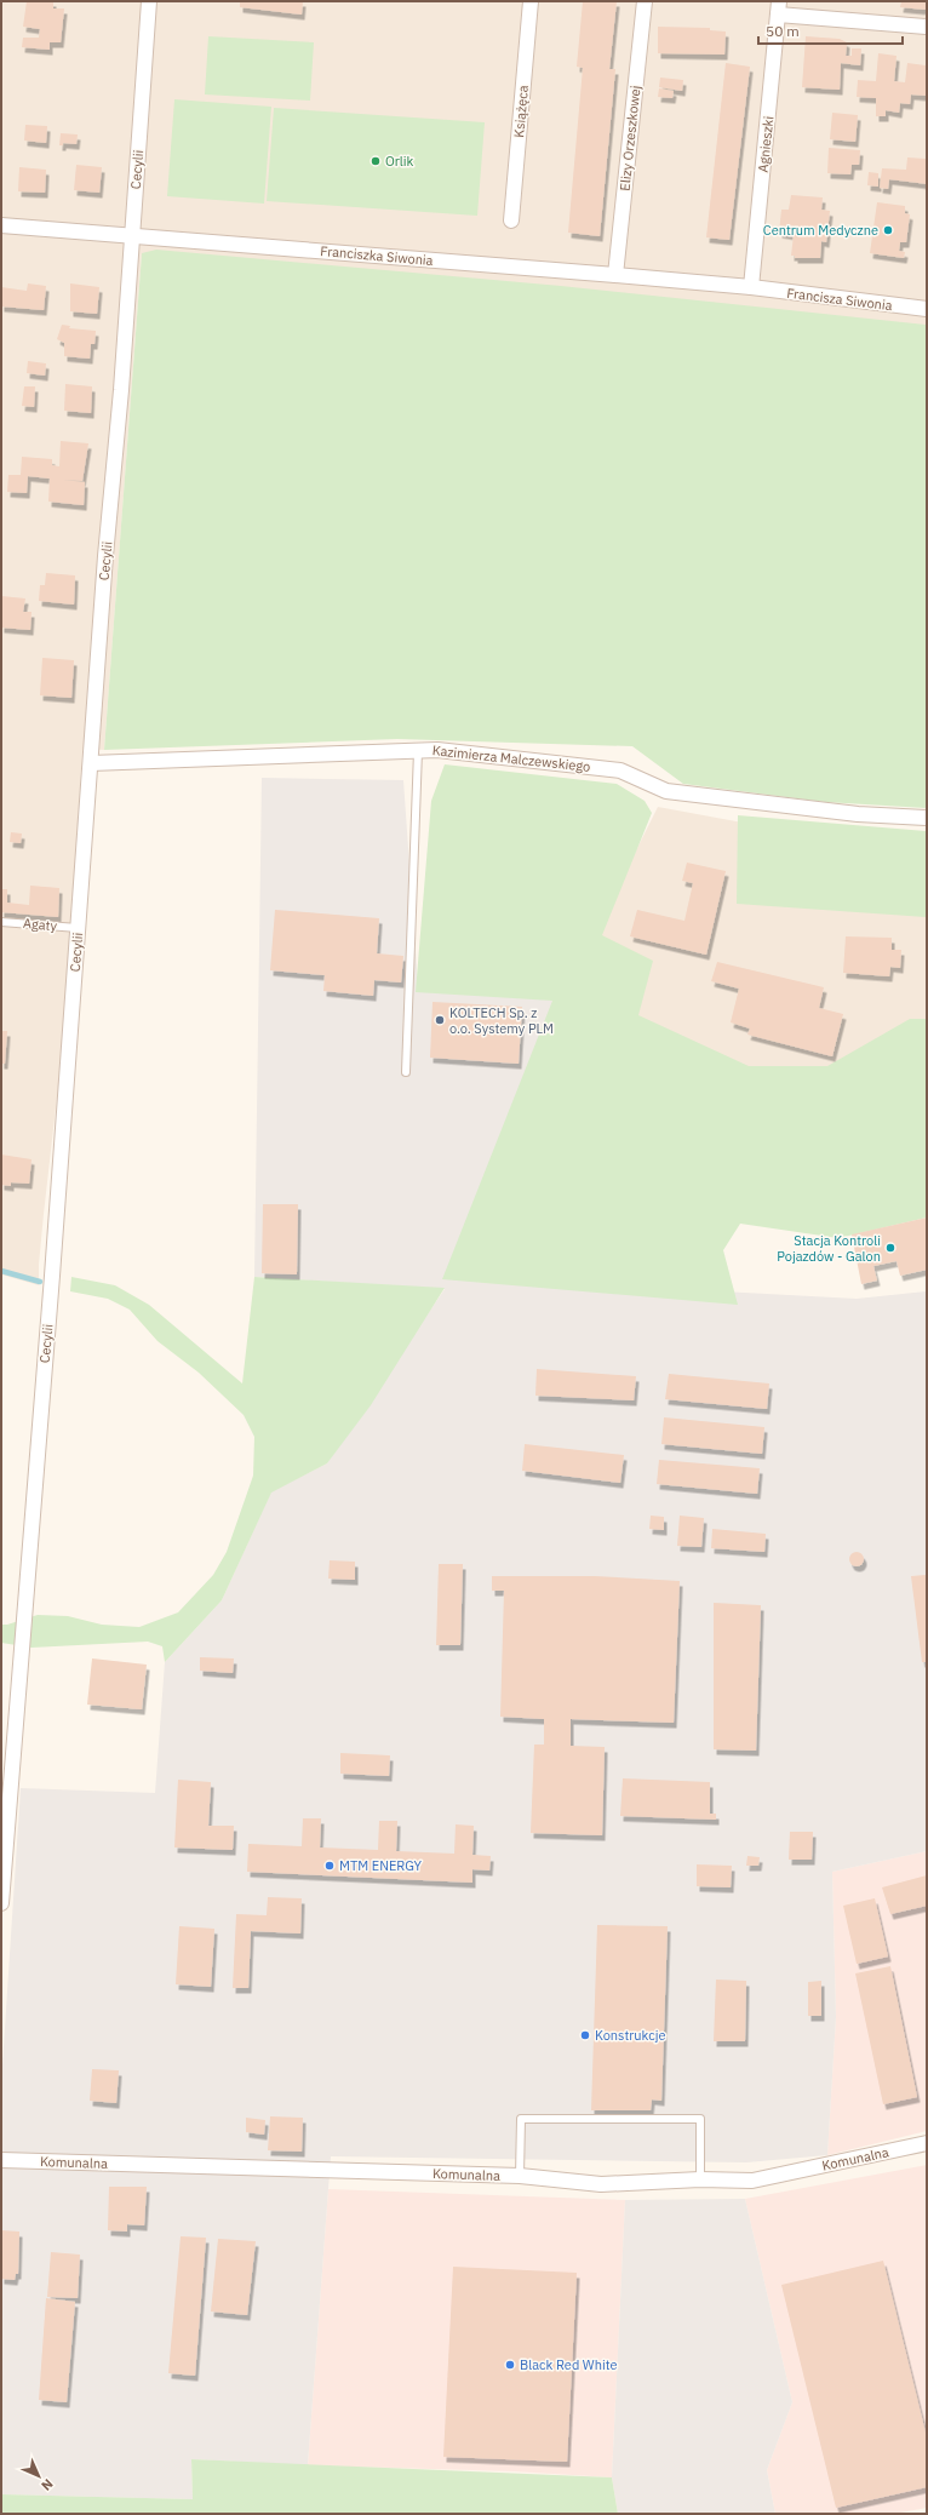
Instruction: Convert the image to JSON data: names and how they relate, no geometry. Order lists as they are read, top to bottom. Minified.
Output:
{"streets":{"street":["Książęca","Elizy Orzeszkowej","Agnieszki","Cecylii","Franciszka Siwonia","Francisza Siwonia","Kazimierza Malczewskiego","Komunalna"],"lane":["Agaty"]},"crossings":[["Elizy Orzeszkowej","Franciszka Siwonia"],["Agnieszki","Franciszka Siwonia"],["Agnieszki","Francisza Siwonia"],["Cecylii","Franciszka Siwonia"],["Cecylii","Kazimierza Malczewskiego"],["Cecylii","Agaty"],["Franciszka Siwonia","Francisza Siwonia"]],"places":["Orlik","Centrum Medyczne","KOLTECH Sp. z o.o. Systemy PLM","Stacja Kontroli Pojazdów - Galon","MTM ENERGY","Konstrukcje","Black Red White"],"scale_bar":"50 m","north":"bottom right"}
